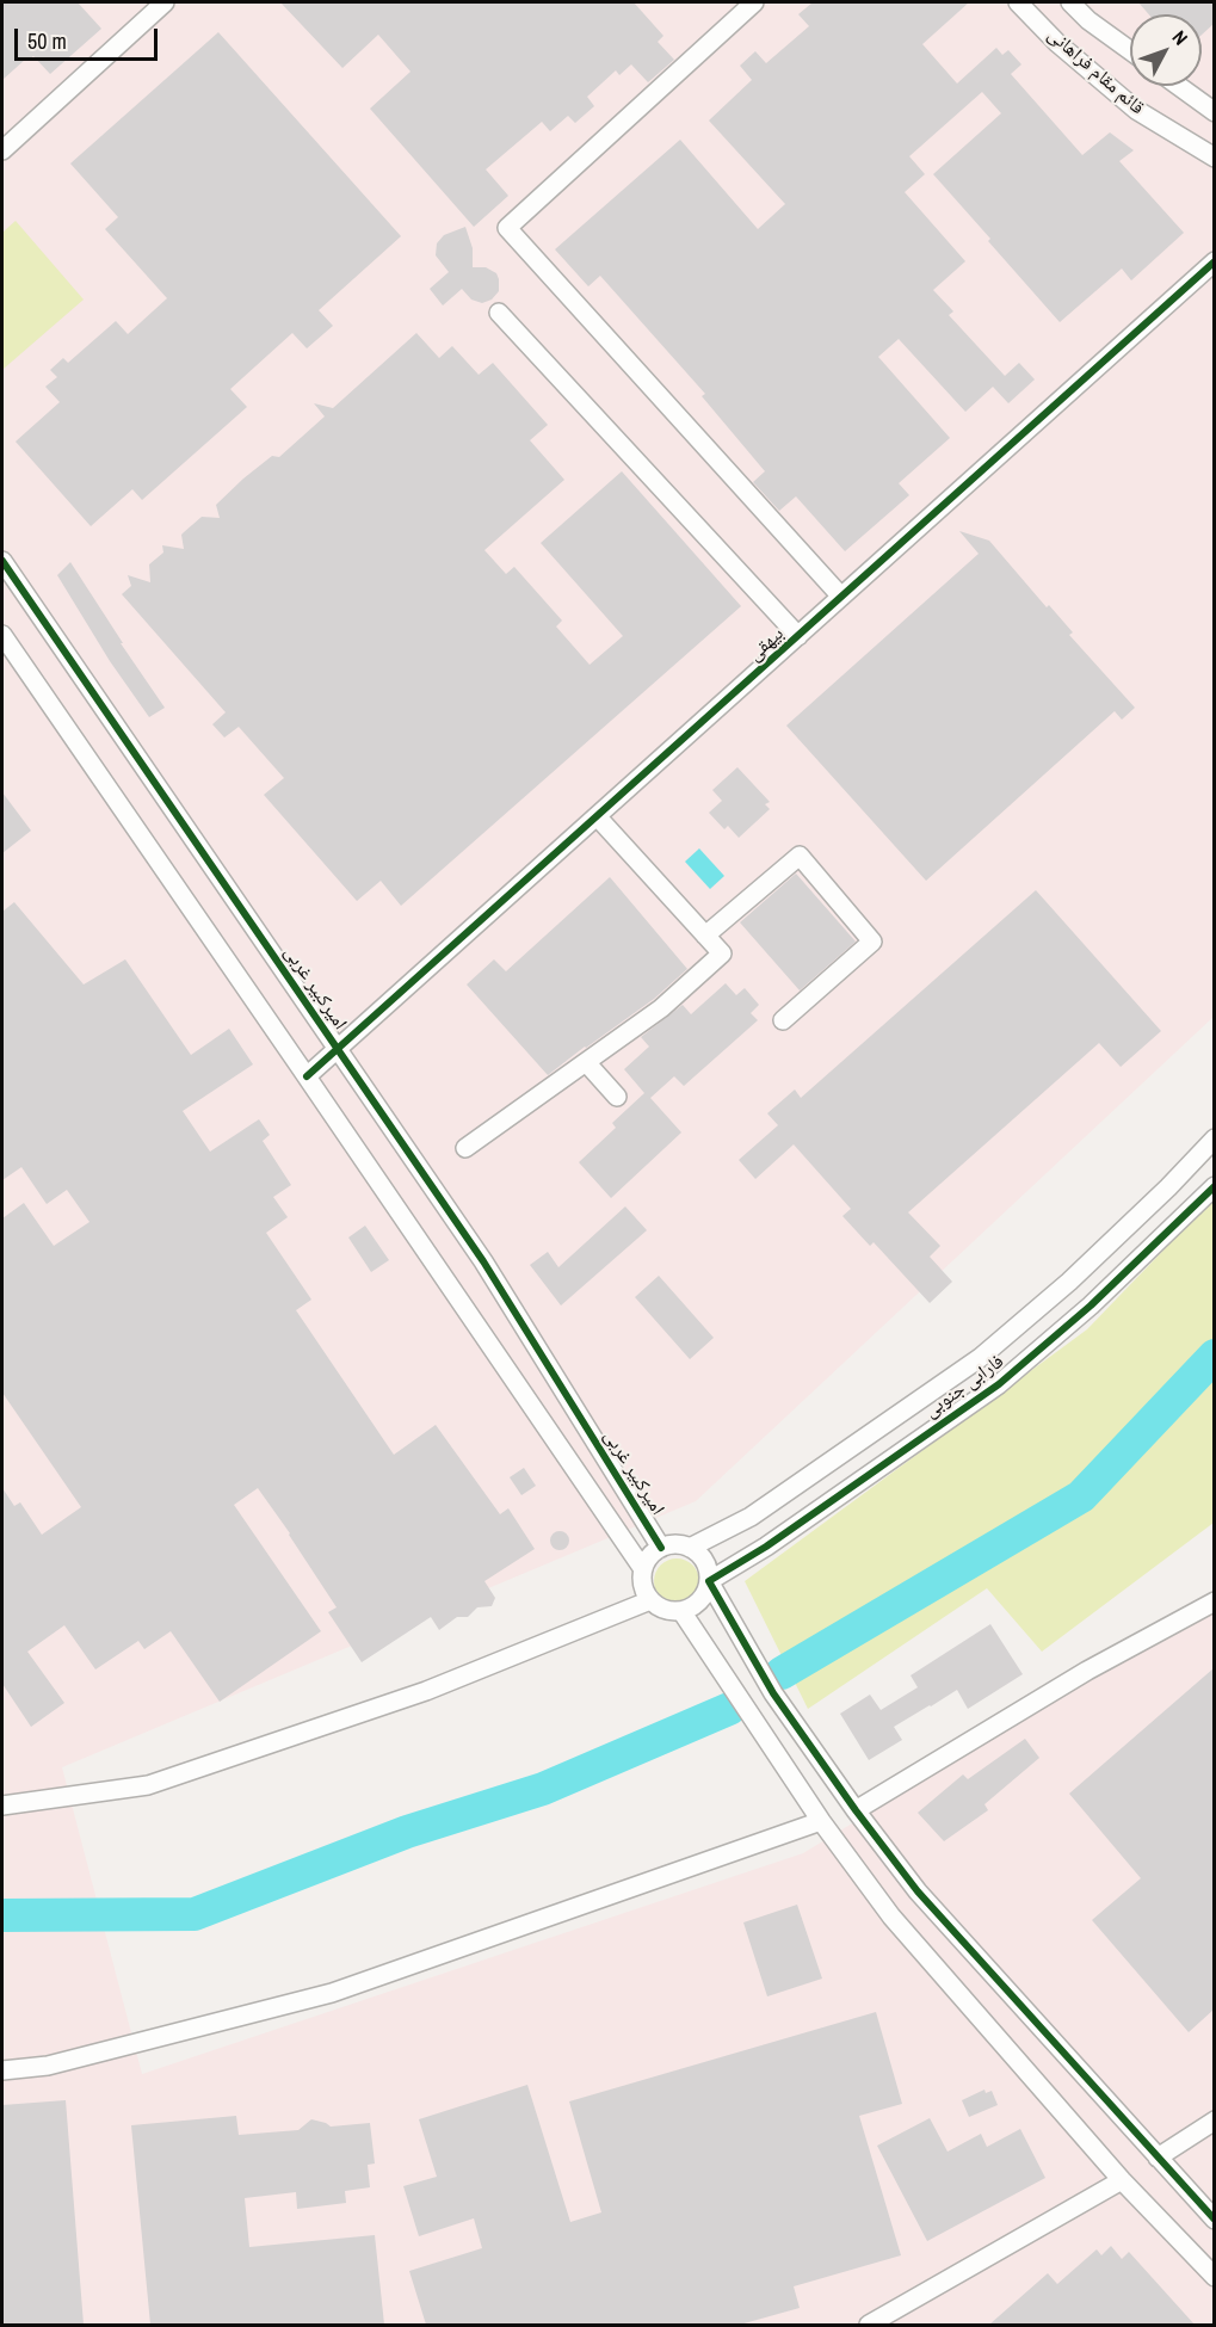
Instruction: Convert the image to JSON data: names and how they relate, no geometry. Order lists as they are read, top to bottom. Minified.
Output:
{"streets":{"street":["قائم مقام فراهانی","بیهقی","امیرکبیر غربی","فارابی جنوبی"]},"crossings":[["بیهقی","امیرکبیر غربی"],["امیرکبیر غربی","فارابی جنوبی"]],"scale_bar":"50 m","north":"top right"}
